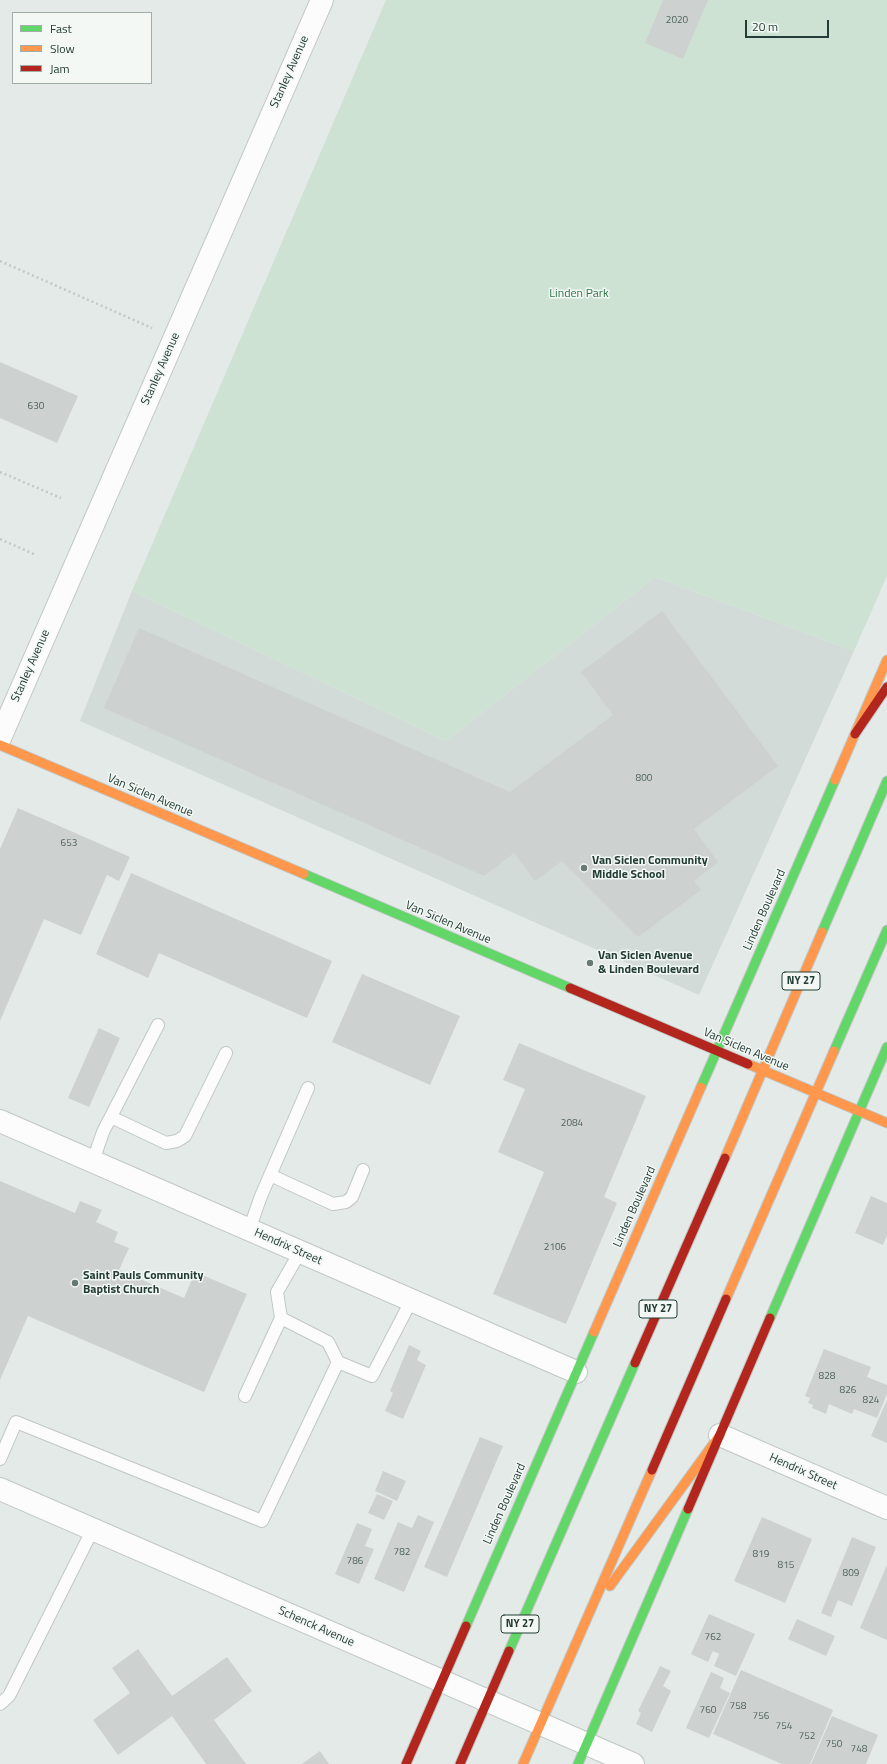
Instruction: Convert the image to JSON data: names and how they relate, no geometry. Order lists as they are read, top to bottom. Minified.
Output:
{"streets":{"main road":["Van Siclen Avenue","Linden Boulevard","NY 27"],"street":["Stanley Avenue","Hendrix Street","Schenck Avenue"]},"crossings":[["Van Siclen Avenue","Linden Boulevard"],["Van Siclen Avenue","NY 27"],["Linden Boulevard","Hendrix Street"],["Linden Boulevard","Schenck Avenue"],["NY 27","Schenck Avenue"]],"parks":["Linden Park"],"places":["Van Siclen Community Middle School","Van Siclen Avenue & Linden Boulevard","Saint Pauls Community Baptist Church"],"house_numbers":["2020","630","800","653","2084","2106","828","826","824","782","819","786","815","809","762","758","760","756","754","752","750","748"],"legend":["Fast","Slow","Jam"],"scale_bar":"20 m"}
